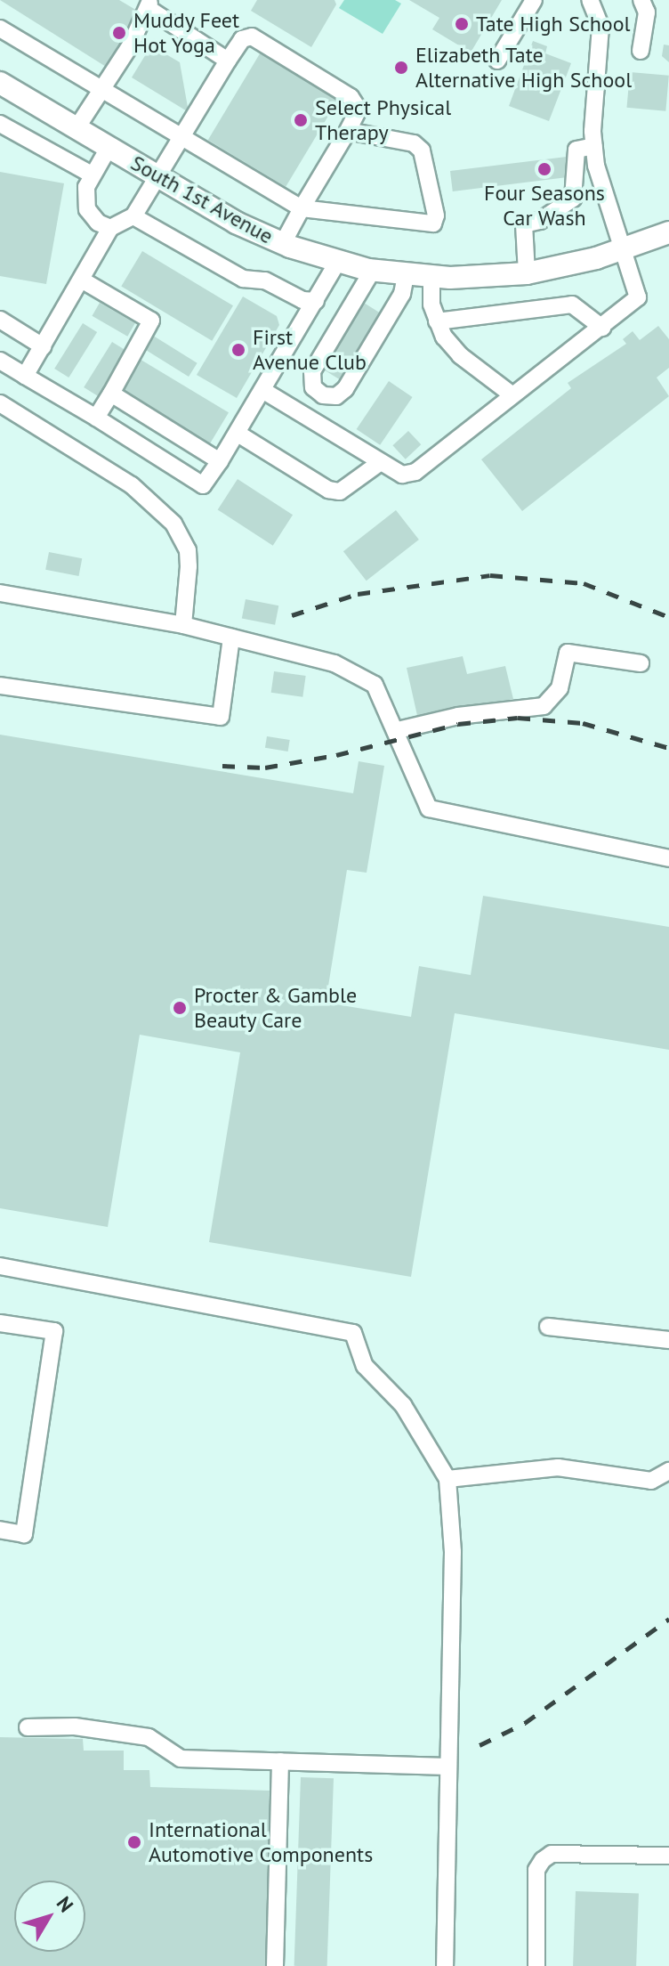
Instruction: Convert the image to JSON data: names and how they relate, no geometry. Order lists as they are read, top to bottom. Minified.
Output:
{"streets":{"main road":["South 1st Avenue"]},"places":["Tate High School","Muddy Feet Hot Yoga","Elizabeth Tate Alternative High School","Select Physical Therapy","Four Seasons Car Wash","First Avenue Club","Procter & Gamble Beauty Care","International Automotive Components"],"north":"top right"}
